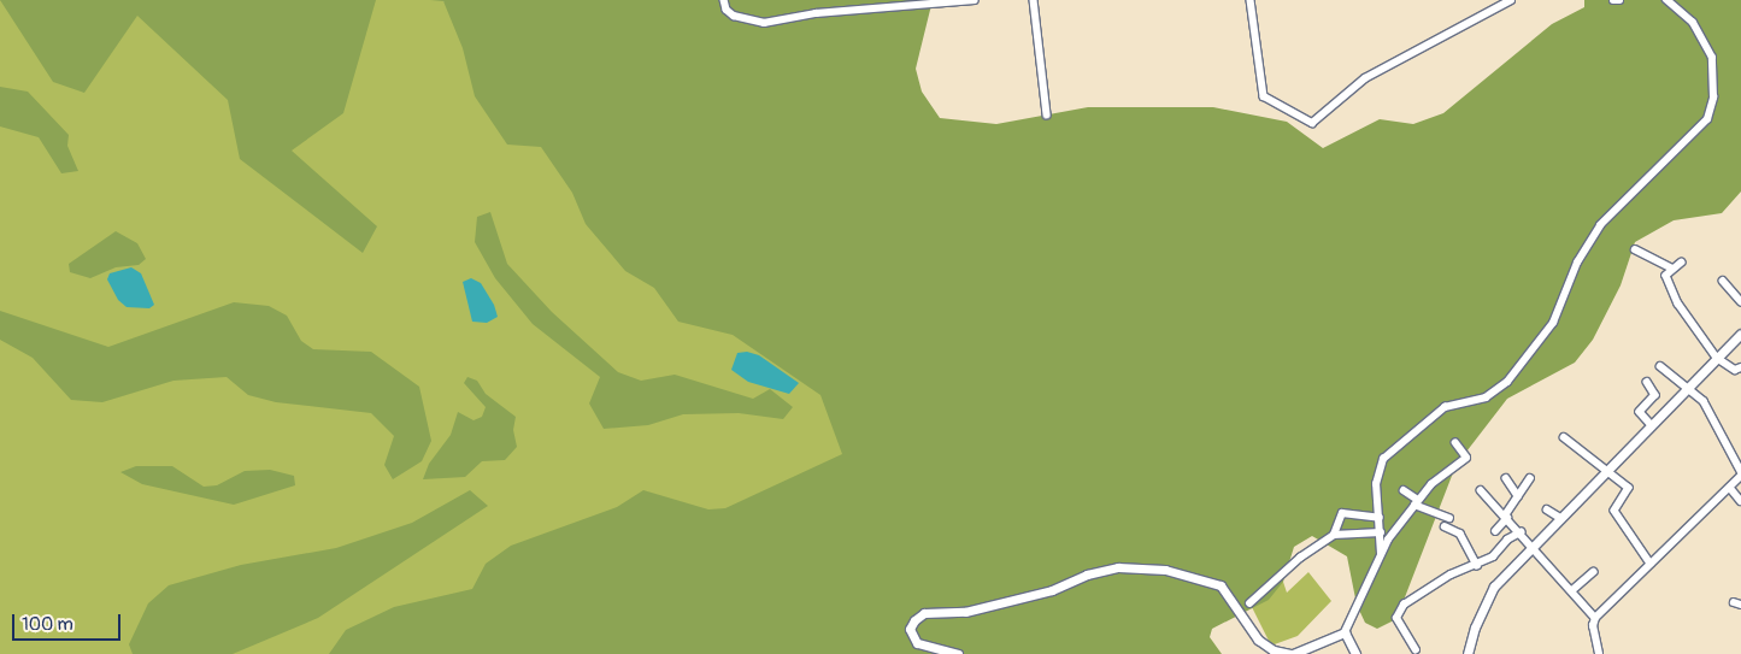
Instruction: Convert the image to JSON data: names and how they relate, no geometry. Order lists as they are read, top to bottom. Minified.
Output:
{"scale_bar":"100 m"}
